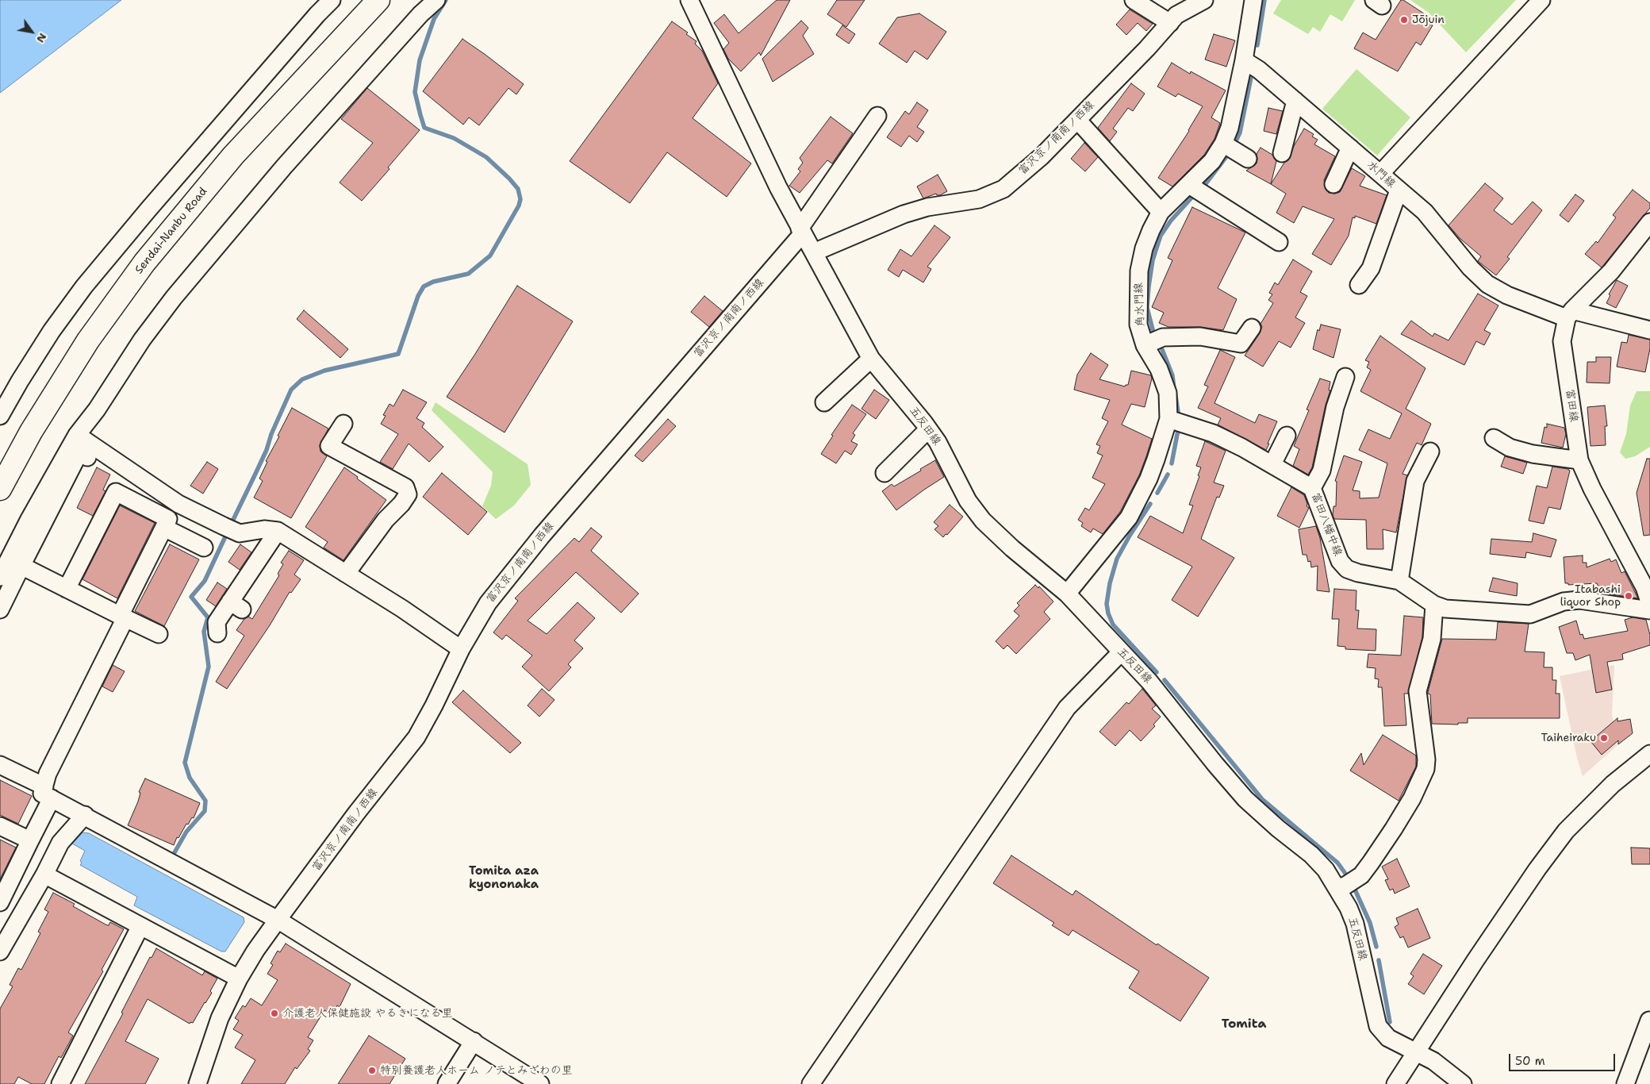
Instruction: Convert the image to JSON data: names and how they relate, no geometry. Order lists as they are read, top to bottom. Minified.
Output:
{"streets":{"highway":["Sendai-Nanbu Road"],"street":["富沢京ノ南南ノ西線","水門線","角水門線","富田線","五反田線","富田八幡中線"]},"crossings":[["富沢京ノ南南ノ西線","五反田線"],["水門線","角水門線"],["水門線","富田線"],["角水門線","五反田線"],["角水門線","富田八幡中線"]],"districts":["Tomita aza kyononaka","Tomita"],"places":["Jōjuin","Itabashi liquor Shop","Taiheiraku","介護老人保健施設 やるきになる里","特別養護老人ホーム ノテとみざわの里"],"scale_bar":"50 m","north":"bottom right"}
